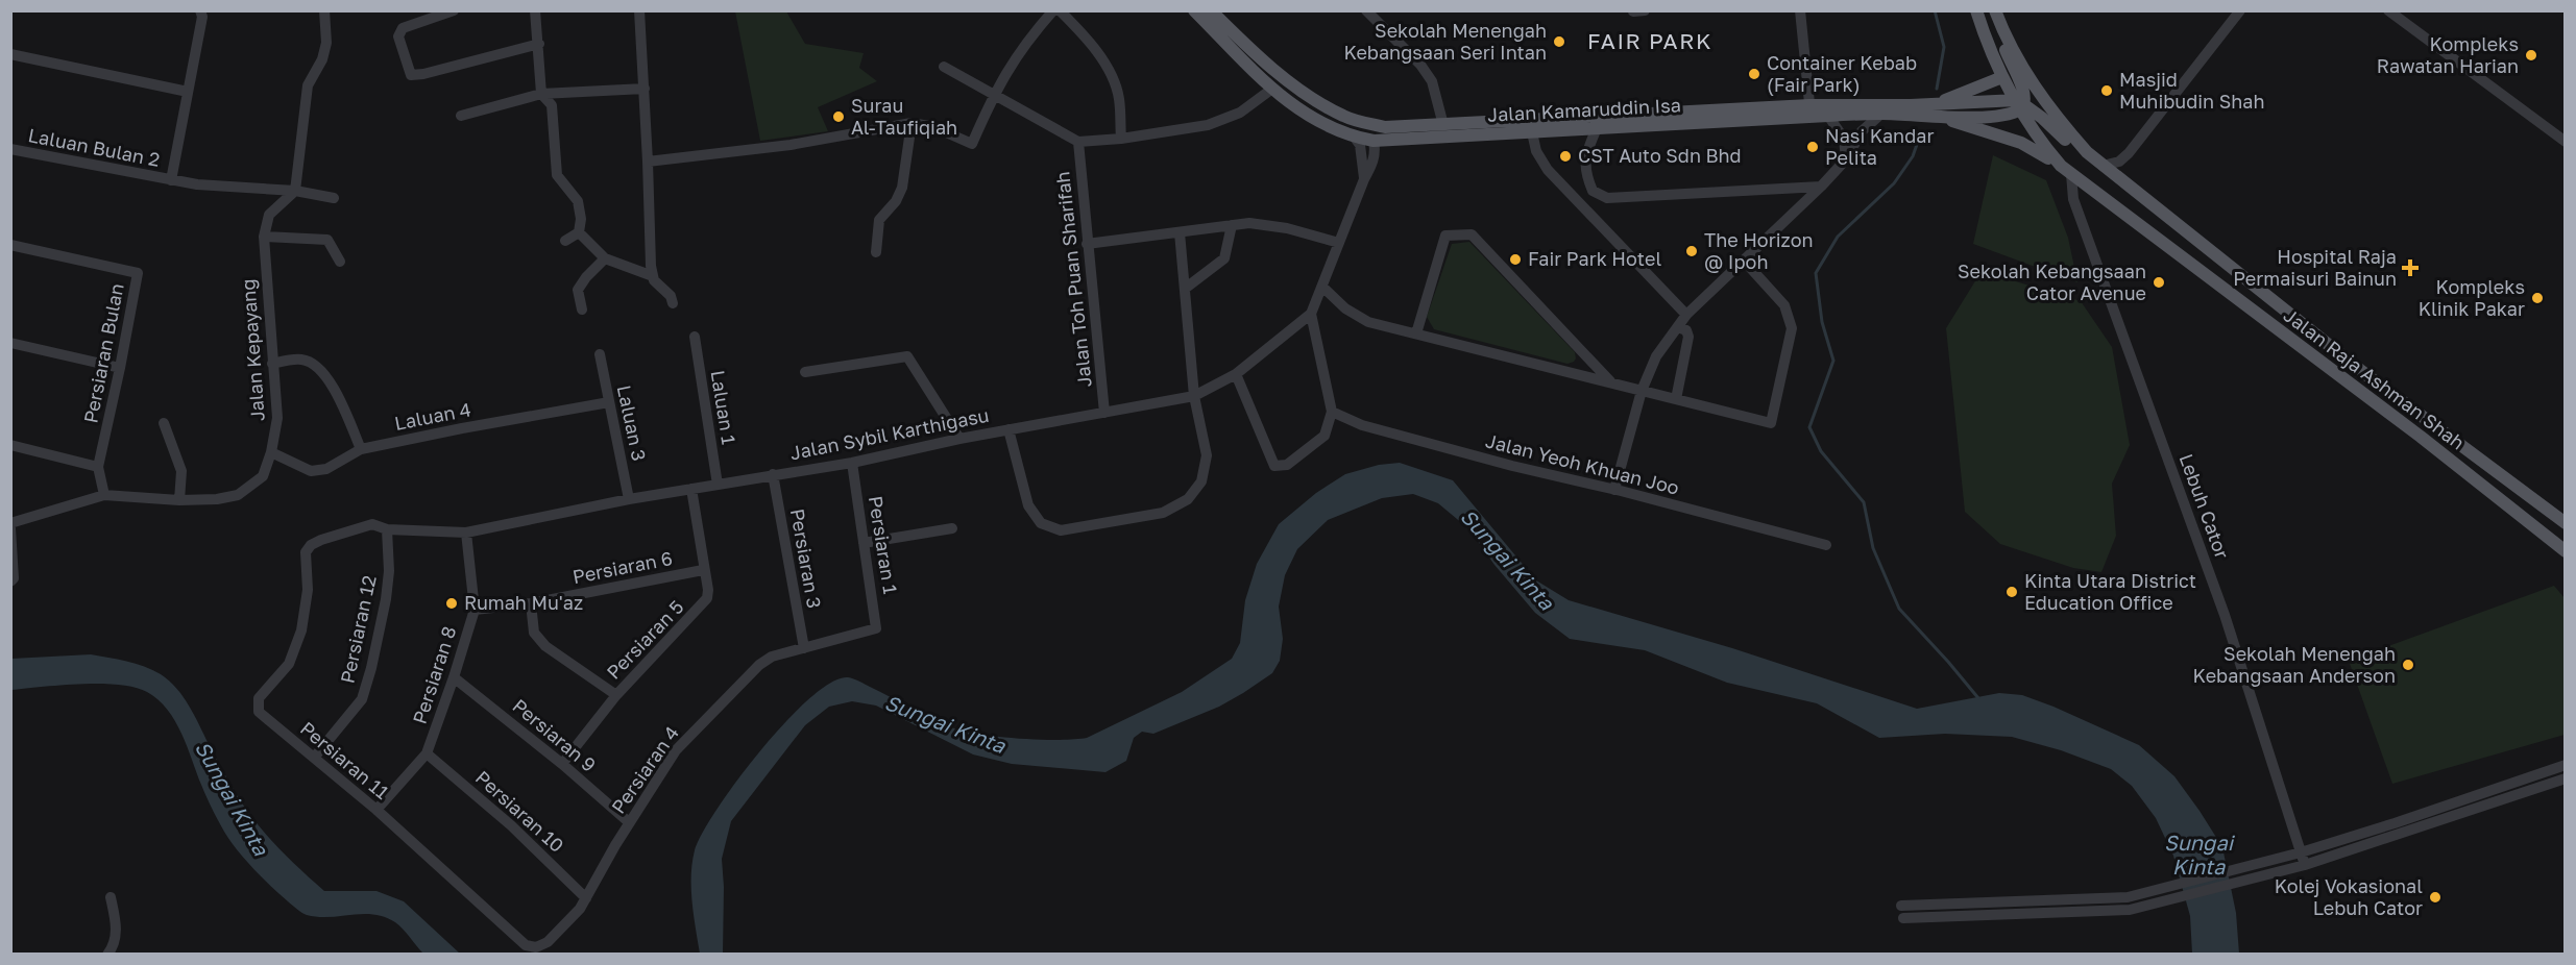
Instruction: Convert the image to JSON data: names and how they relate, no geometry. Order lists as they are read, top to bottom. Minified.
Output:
{"streets":{"main road":["Jalan Kamaruddin Isa","Jalan Raja Ashman Shah"],"street":["Laluan Bulan 2","Jalan Toh Puan Sharifah","Jalan Kepayang","Persiaran Bulan","Laluan 1","Laluan 4","Laluan 3","Jalan Sybil Karthigasu","Jalan Yeoh Khuan Joo","Lebuh Cator","Persiaran 1","Persiaran 3","Persiaran 6","Persiaran 12","Persiaran 5","Persiaran 8","Persiaran 9","Persiaran 11","Persiaran 4","Persiaran 10"]},"crossings":[["Jalan Kamaruddin Isa","Jalan Raja Ashman Shah"],["Jalan Kamaruddin Isa","Jalan Sybil Karthigasu"],["Laluan Bulan 2","Jalan Kepayang"],["Jalan Toh Puan Sharifah","Jalan Sybil Karthigasu"],["Jalan Kepayang","Persiaran Bulan"],["Jalan Kepayang","Laluan 4"],["Jalan Raja Ashman Shah","Lebuh Cator"],["Laluan 1","Jalan Sybil Karthigasu"],["Laluan 4","Laluan 3"],["Laluan 3","Jalan Sybil Karthigasu"],["Jalan Sybil Karthigasu","Persiaran 1"],["Jalan Sybil Karthigasu","Persiaran 3"],["Jalan Sybil Karthigasu","Persiaran 12"],["Jalan Sybil Karthigasu","Persiaran 5"],["Jalan Sybil Karthigasu","Persiaran 8"],["Jalan Sybil Karthigasu","Persiaran 11"],["Persiaran 1","Persiaran 4"],["Persiaran 3","Persiaran 4"],["Persiaran 6","Persiaran 5"],["Persiaran 6","Persiaran 8"],["Persiaran 12","Persiaran 11"],["Persiaran 5","Persiaran 9"],["Persiaran 8","Persiaran 9"],["Persiaran 8","Persiaran 11"],["Persiaran 8","Persiaran 10"],["Persiaran 9","Persiaran 4"],["Persiaran 11","Persiaran 4"],["Persiaran 4","Persiaran 10"]],"districts":["FAIR PARK"],"water":["Sungai Kinta"],"places":{"other":["Sekolah Menengah Kebangsaan Seri Intan","Kompleks Rawatan Harian","Container Kebab (Fair Park)","Masjid Muhibudin Shah","Surau Al-Taufiqiah","Nasi Kandar Pelita","CST Auto Sdn Bhd","The Horizon @ Ipoh","Fair Park Hotel","Sekolah Kebangsaan Cator Avenue","Kompleks Klinik Pakar","Kinta Utara District Education Office","Rumah Mu'az","Sekolah Menengah Kebangsaan Anderson","Kolej Vokasional Lebuh Cator"],"health":["Hospital Raja Permaisuri Bainun"]}}
